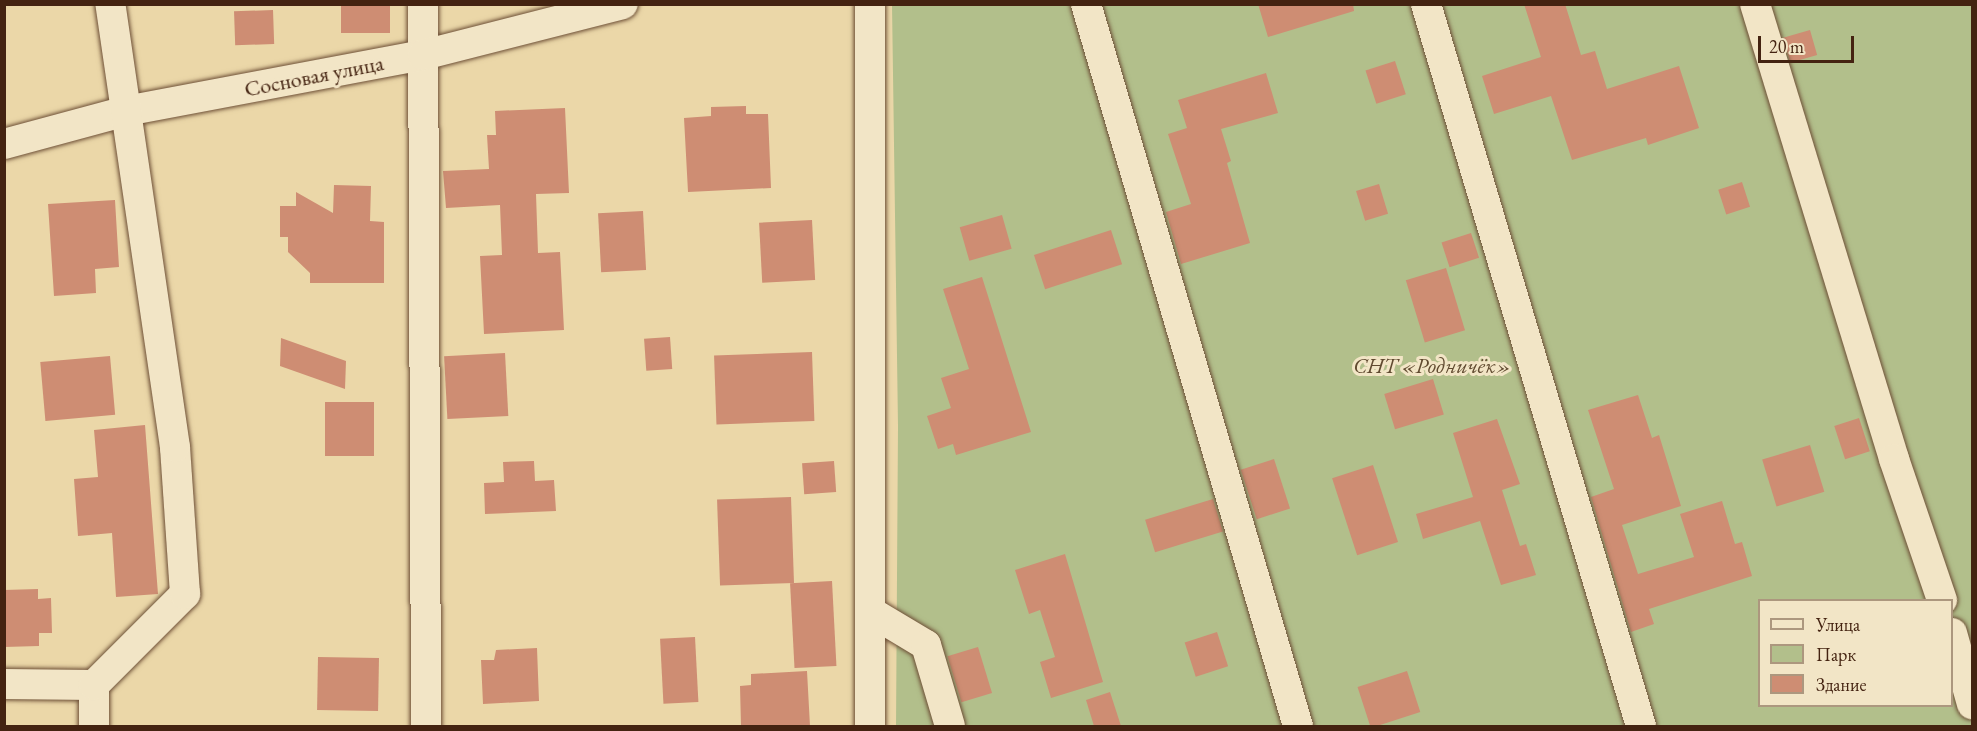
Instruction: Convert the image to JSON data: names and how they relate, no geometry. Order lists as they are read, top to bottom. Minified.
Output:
{"streets":{"street":["Сосновая улица"]},"parks":["СНТ «Родничёк»"],"legend":["Улица","Парк","Здание"],"scale_bar":"20 m"}
